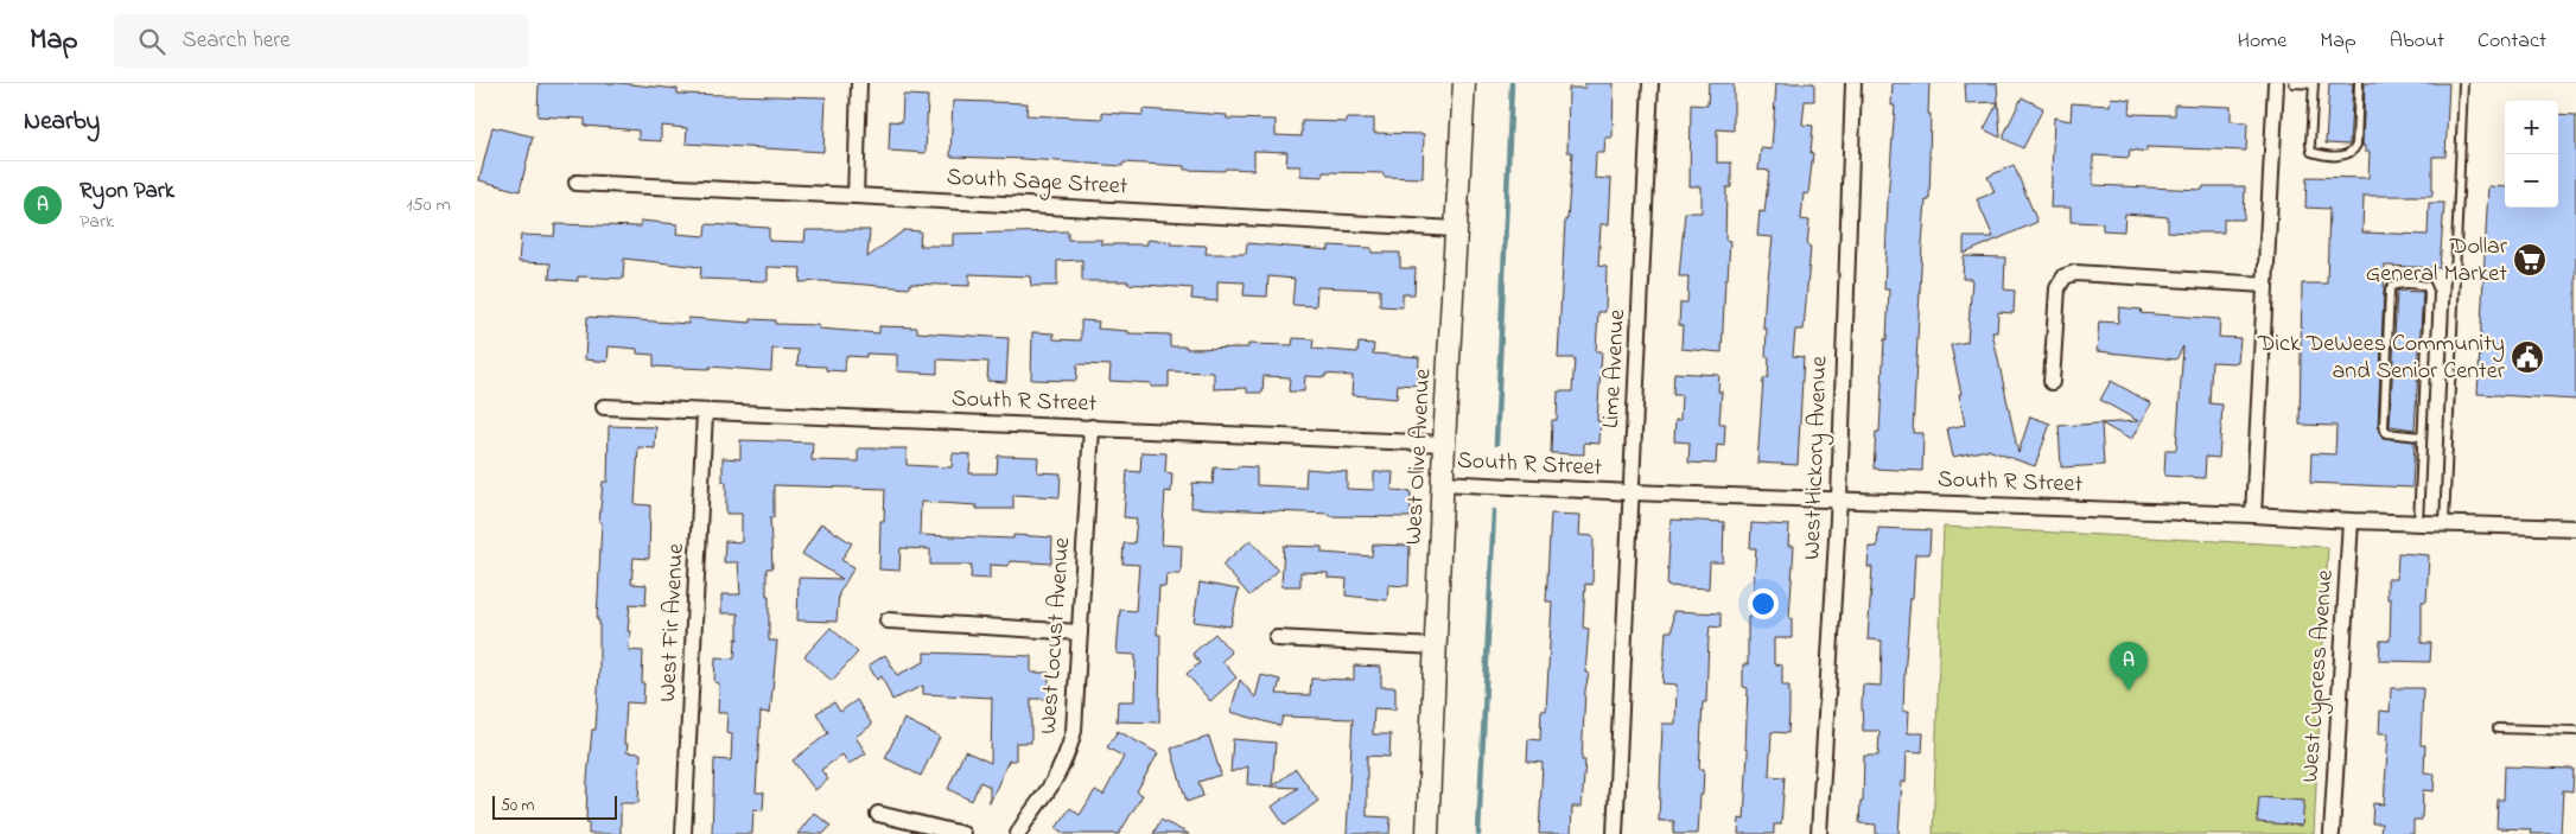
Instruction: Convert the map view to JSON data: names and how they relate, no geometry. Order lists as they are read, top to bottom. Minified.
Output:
{"streets":{"street":["South Sage Street","Lime Avenue","South R Street","West Olive Avenue","West Hickory Avenue","West Fir Avenue","West Locust Avenue","West Cypress Avenue"]},"crossings":[["South Sage Street","West Olive Avenue"],["Lime Avenue","South R Street"],["South R Street","West Olive Avenue"],["South R Street","West Hickory Avenue"],["South R Street","West Fir Avenue"],["South R Street","West Locust Avenue"],["South R Street","West Cypress Avenue"]],"places":{"supermarket":["Dollar General Market"],"public building":["Dick DeWees Community and Senior Center"]},"scale_bar":"50 m","page":{"header":"Map","search":"Search here","nav":["Home","Map","About","Contact"],"heading":"Nearby","map_buttons":["+","−"],"list":[{"mark":"A","name":"Ryon Park","note":"Park","value":"150 m"}],"pins":"A","scale":"50 m"}}
